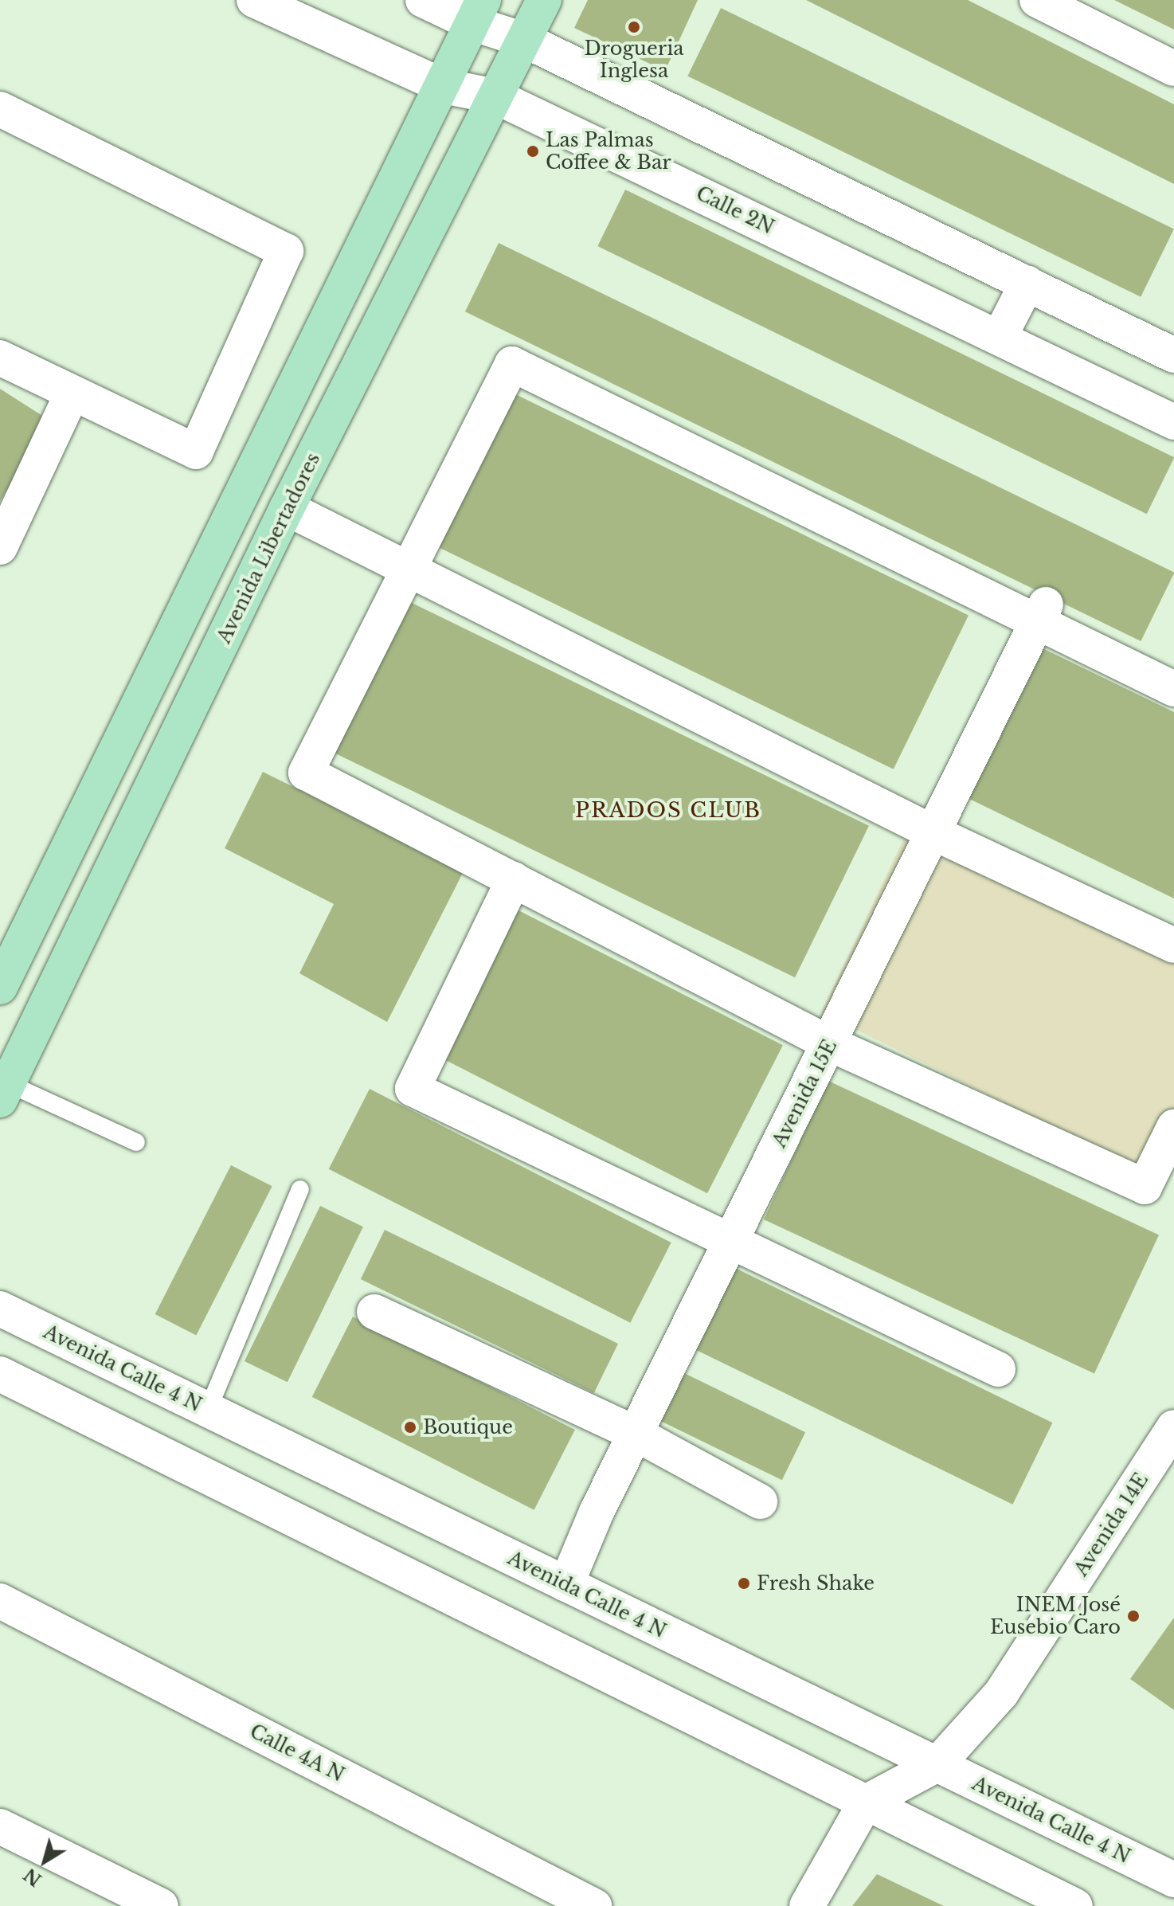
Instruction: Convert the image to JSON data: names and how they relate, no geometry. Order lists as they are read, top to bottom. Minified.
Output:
{"streets":{"main road":["Avenida Libertadores"],"street":["Calle 2N","Avenida 15E","Avenida Calle 4 N","Avenida 14E","Calle 4A N"]},"crossings":[["Calle 2N","Avenida Libertadores"],["Avenida 15E","Avenida Calle 4 N"],["Avenida Calle 4 N","Avenida 14E"]],"districts":["PRADOS CLUB"],"places":["Drogueria Inglesa","Las Palmas Coffee & Bar","Boutique","Fresh Shake","INEM José Eusebio Caro"],"north":"bottom left"}
